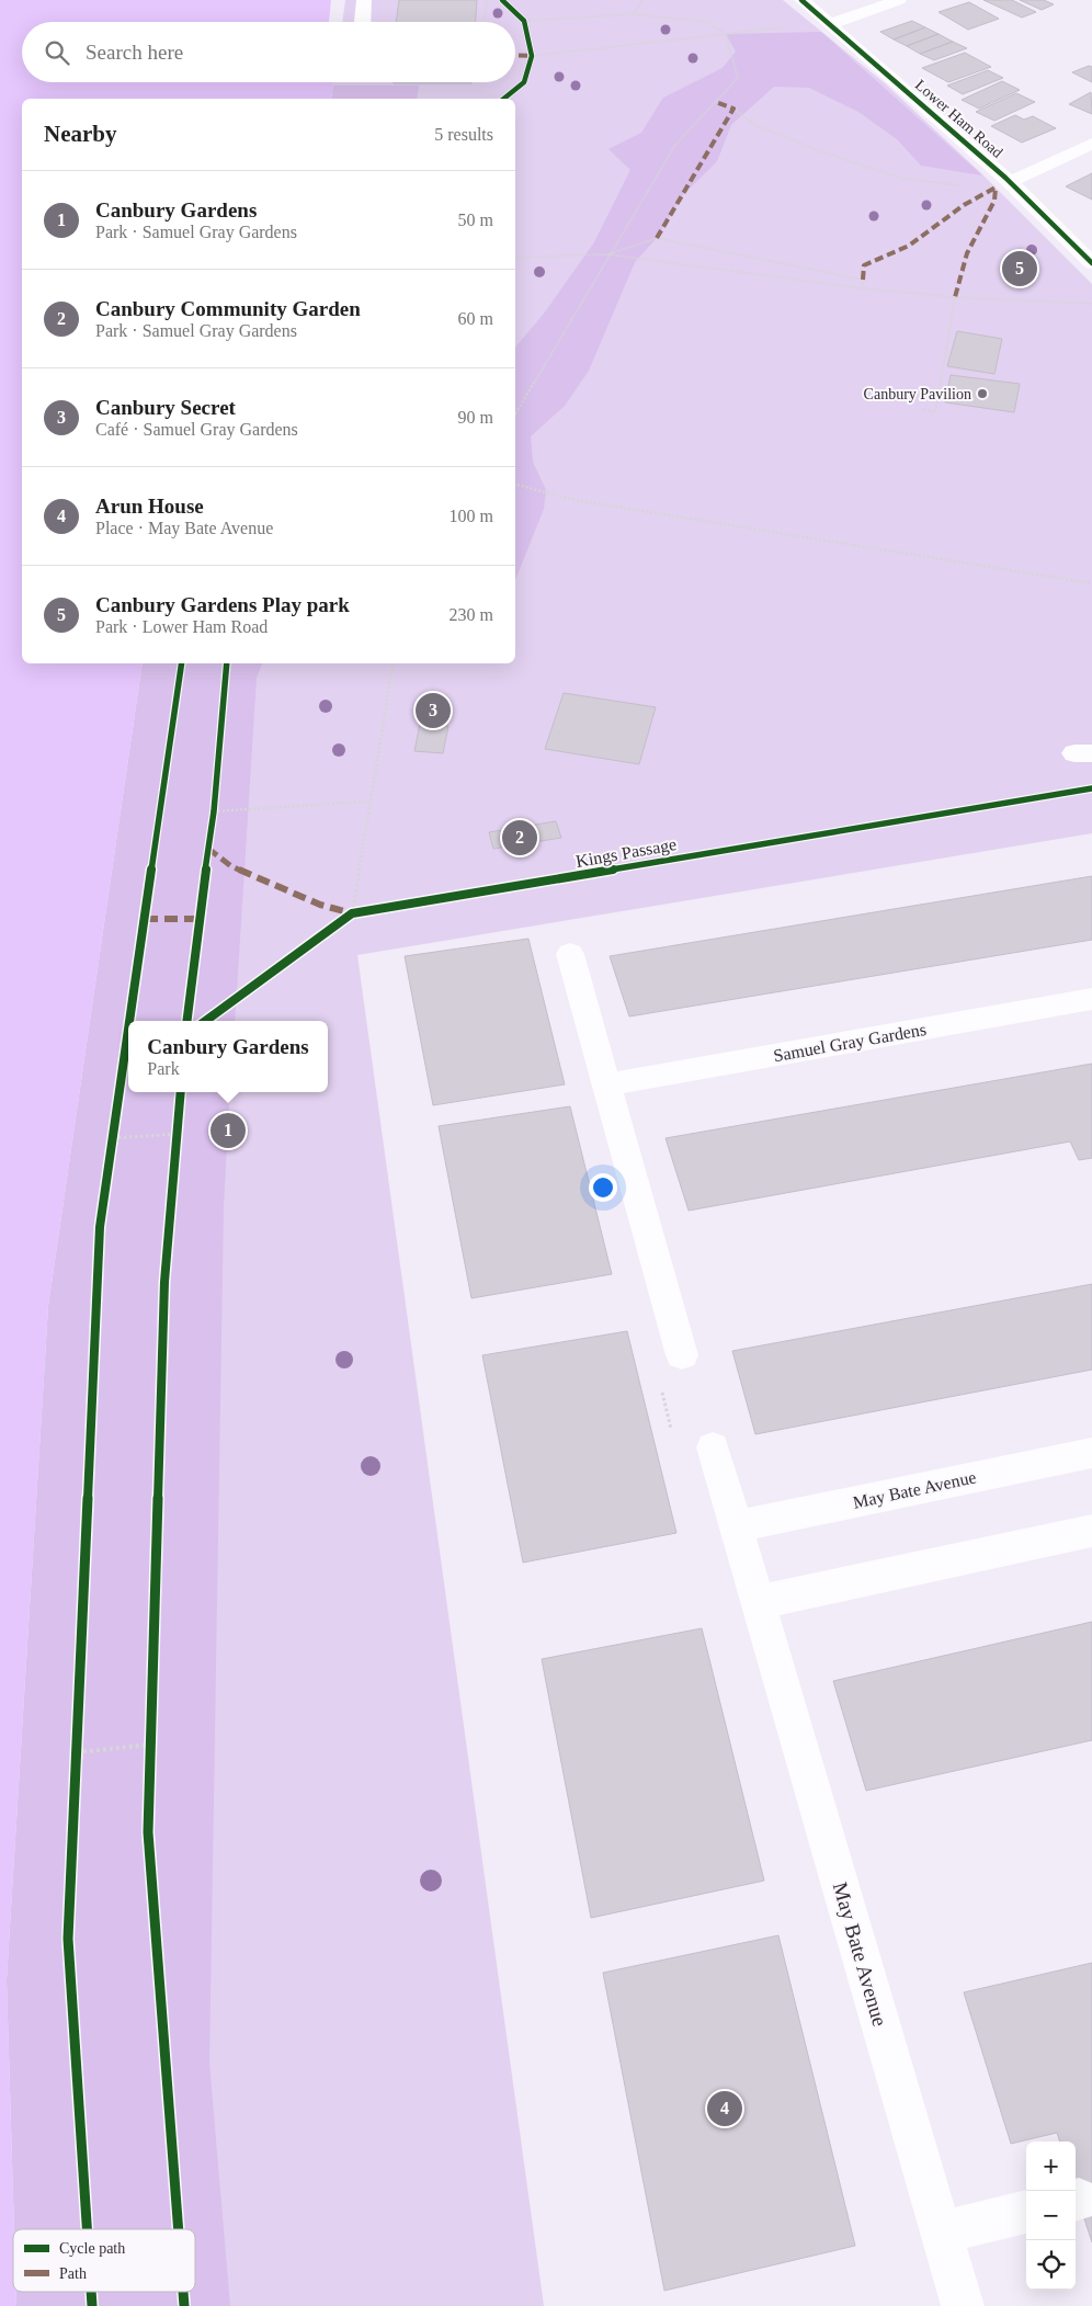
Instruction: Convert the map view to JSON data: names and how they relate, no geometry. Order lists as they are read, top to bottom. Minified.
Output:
{"streets":{"street":["Lower Ham Road","Samuel Gray Gardens","May Bate Avenue"],"cycle path":["Kings Passage"]},"places":["Canbury Pavilion"],"legend":["Cycle path","Path"],"page":{"search":"Search here","heading":["Nearby","5 results"],"list":[{"mark":"1","name":"Canbury Gardens","note":"Park · Samuel Gray Gardens","value":"50 m"},{"mark":"2","name":"Canbury Community Garden","note":"Park · Samuel Gray Gardens","value":"60 m"},{"mark":"3","name":"Canbury Secret","note":"Café · Samuel Gray Gardens","value":"90 m"},{"mark":"4","name":"Arun House","note":"Place · May Bate Avenue","value":"100 m"},{"mark":"5","name":"Canbury Gardens Play park","note":"Park · Lower Ham Road","value":"230 m"}],"pins":["5","3","2","1","4"],"popup":["Canbury Gardens","Park"],"map_buttons":["+","−"]}}
